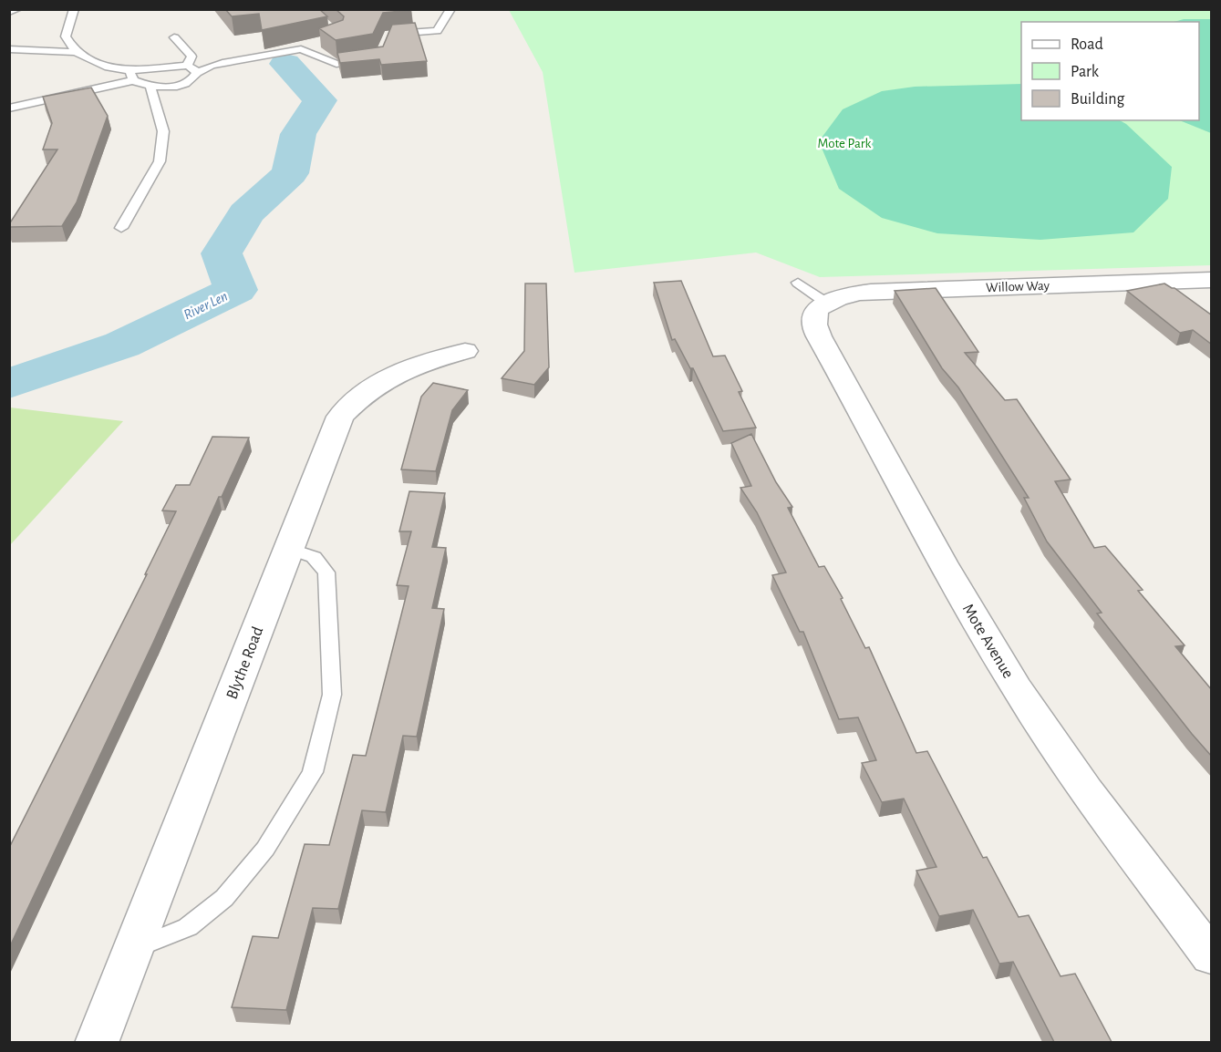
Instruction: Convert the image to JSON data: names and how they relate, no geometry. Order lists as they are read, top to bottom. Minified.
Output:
{"streets":{"street":["Willow Way","Mote Avenue","Blythe Road"]},"crossings":[["Willow Way","Mote Avenue"]],"water":["River Len"],"parks":["Mote Park"],"legend":["Road","Park","Building"]}
